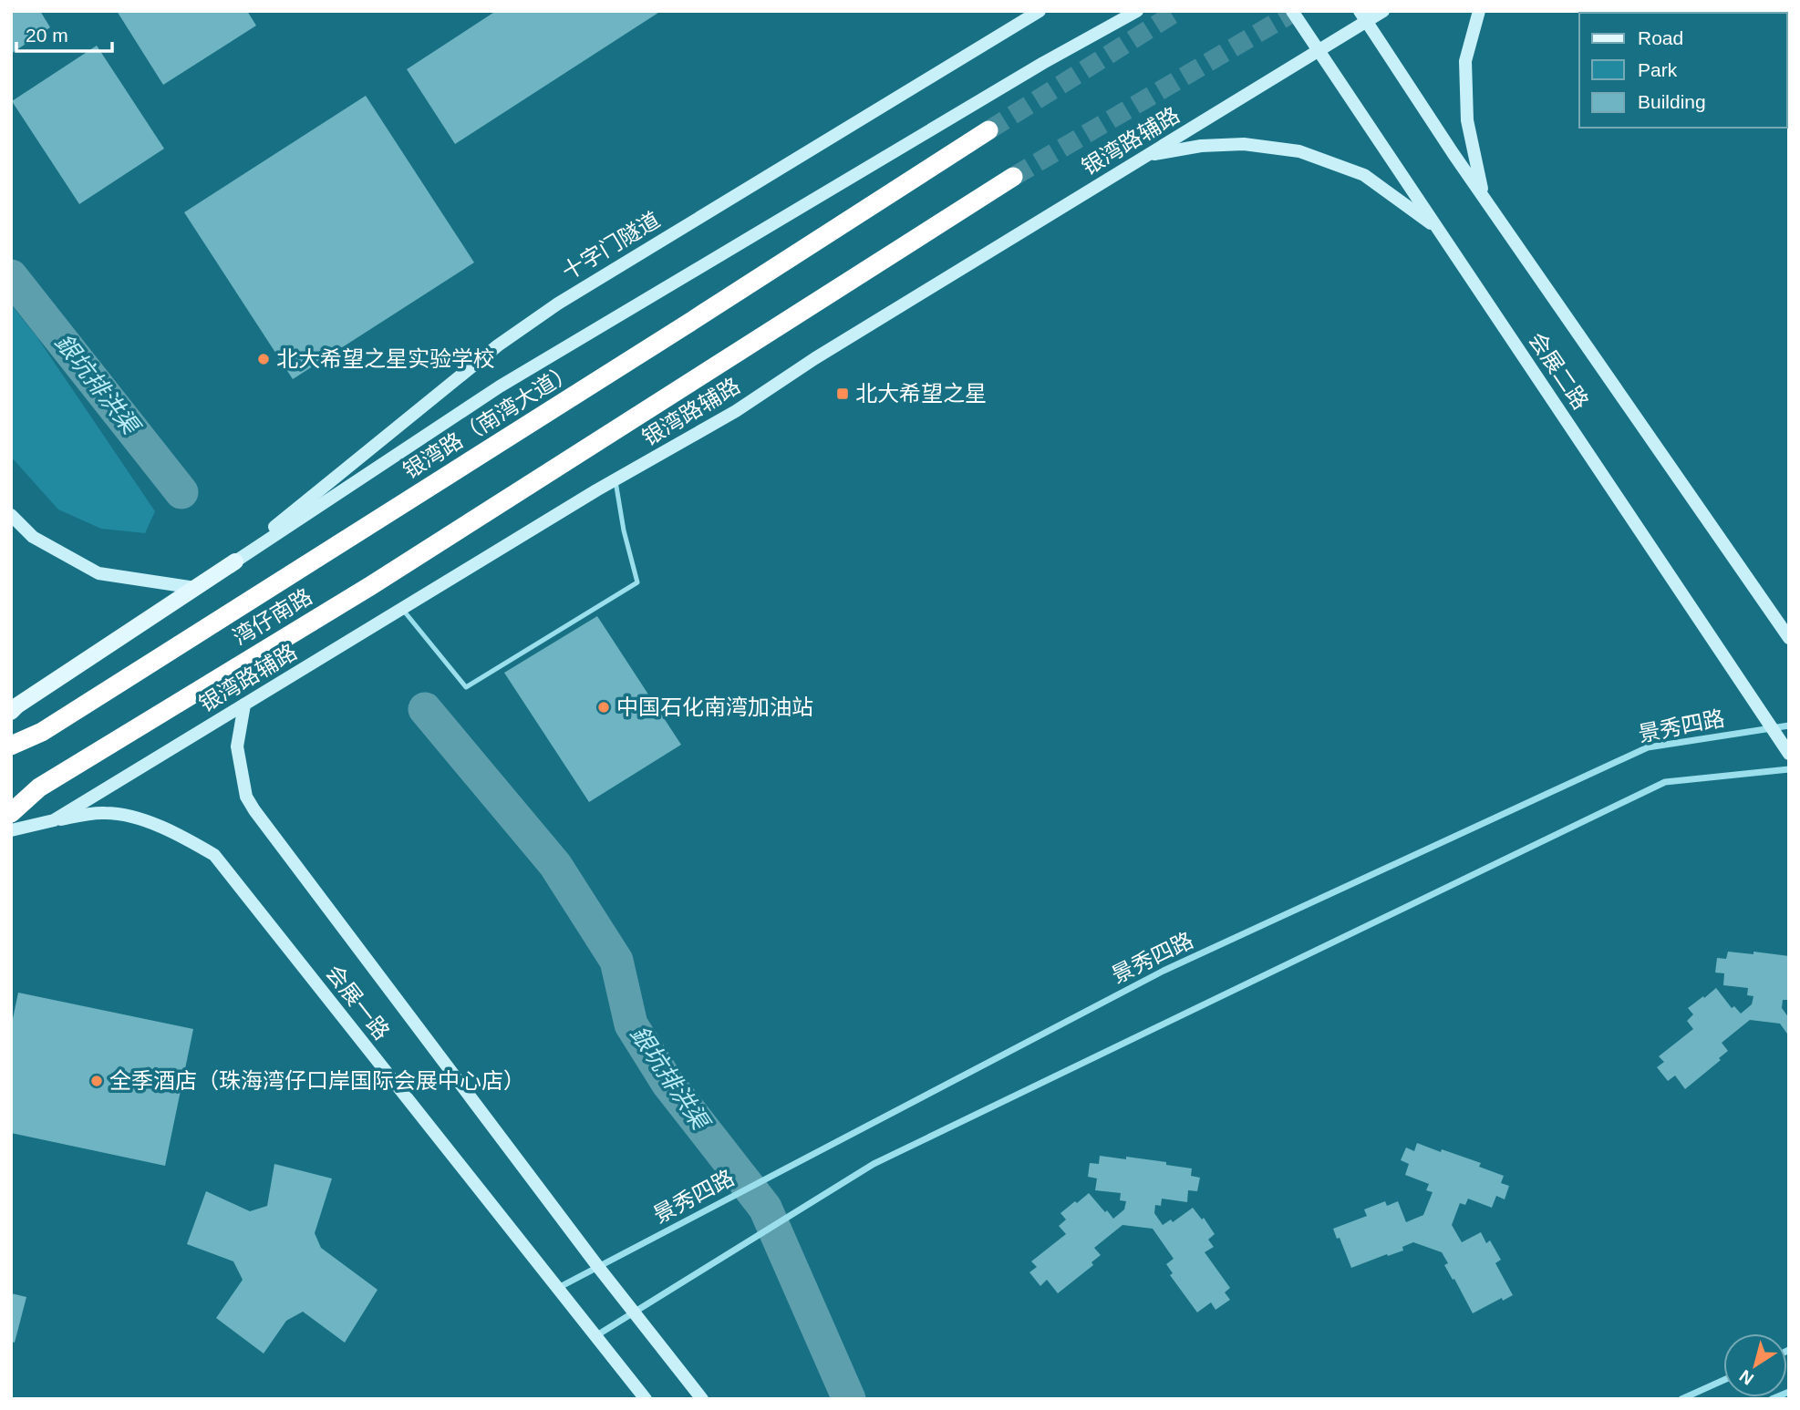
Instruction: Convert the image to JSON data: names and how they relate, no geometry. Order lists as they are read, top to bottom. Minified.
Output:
{"streets":{"highway":["银湾路（南湾大道）","湾仔南路"],"main road":["银湾路辅路","十字门隧道","会展二路","会展一路"],"street":["景秀四路"]},"crossings":[["银湾路辅路","会展二路"],["银湾路辅路","会展一路"],["会展二路","景秀四路"],["景秀四路","会展一路"]],"water":["銀坑排洪渠"],"places":{"other":["北大希望之星实验学校","中国石化南湾加油站","全季酒店（珠海湾仔口岸国际会展中心店）"],"transit":["北大希望之星"]},"legend":["Road","Park","Building"],"scale_bar":"20 m","north":"bottom left"}
